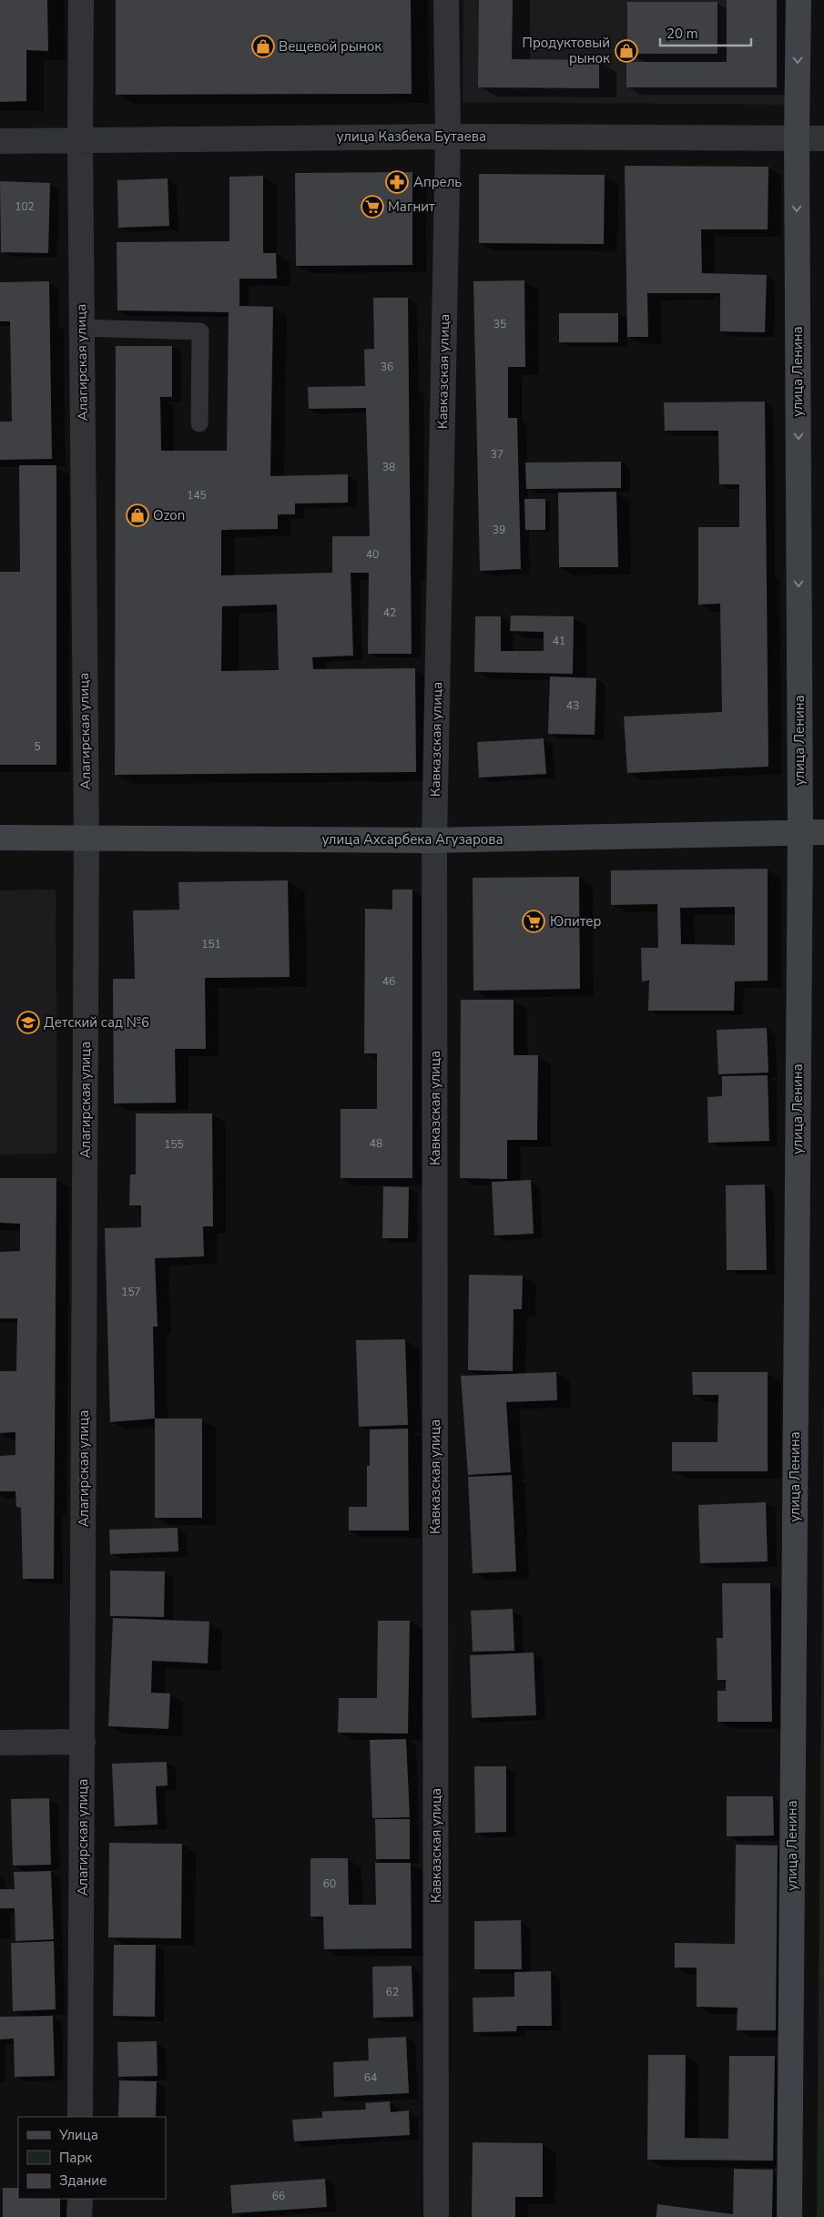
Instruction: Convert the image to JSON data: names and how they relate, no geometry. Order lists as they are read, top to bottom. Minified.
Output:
{"streets":{"street":["улица Казбека Бутаева","Алагирская улица","Кавказская улица","улица Ленина","улица Ахсарбека Агузарова"]},"crossings":[["улица Казбека Бутаева","Алагирская улица"],["улица Казбека Бутаева","Кавказская улица"],["улица Казбека Бутаева","улица Ленина"],["Алагирская улица","улица Ахсарбека Агузарова"],["Кавказская улица","улица Ахсарбека Агузарова"],["улица Ленина","улица Ахсарбека Агузарова"]],"one_way":["улица Ленина"],"places":{"shop":["Вещевой рынок","Продуктовый рынок","Ozon"],"pharmacy":["Апрель"],"supermarket":["Магнит","Юпитер"],"school or university":["Детский сад №6"]},"house_numbers":["102","35","36","37","38","145","39","40","42","41","43","5","151","46","48","155","157","60","62","64","66"],"legend":["Улица","Парк","Здание"],"scale_bar":"20 m"}
